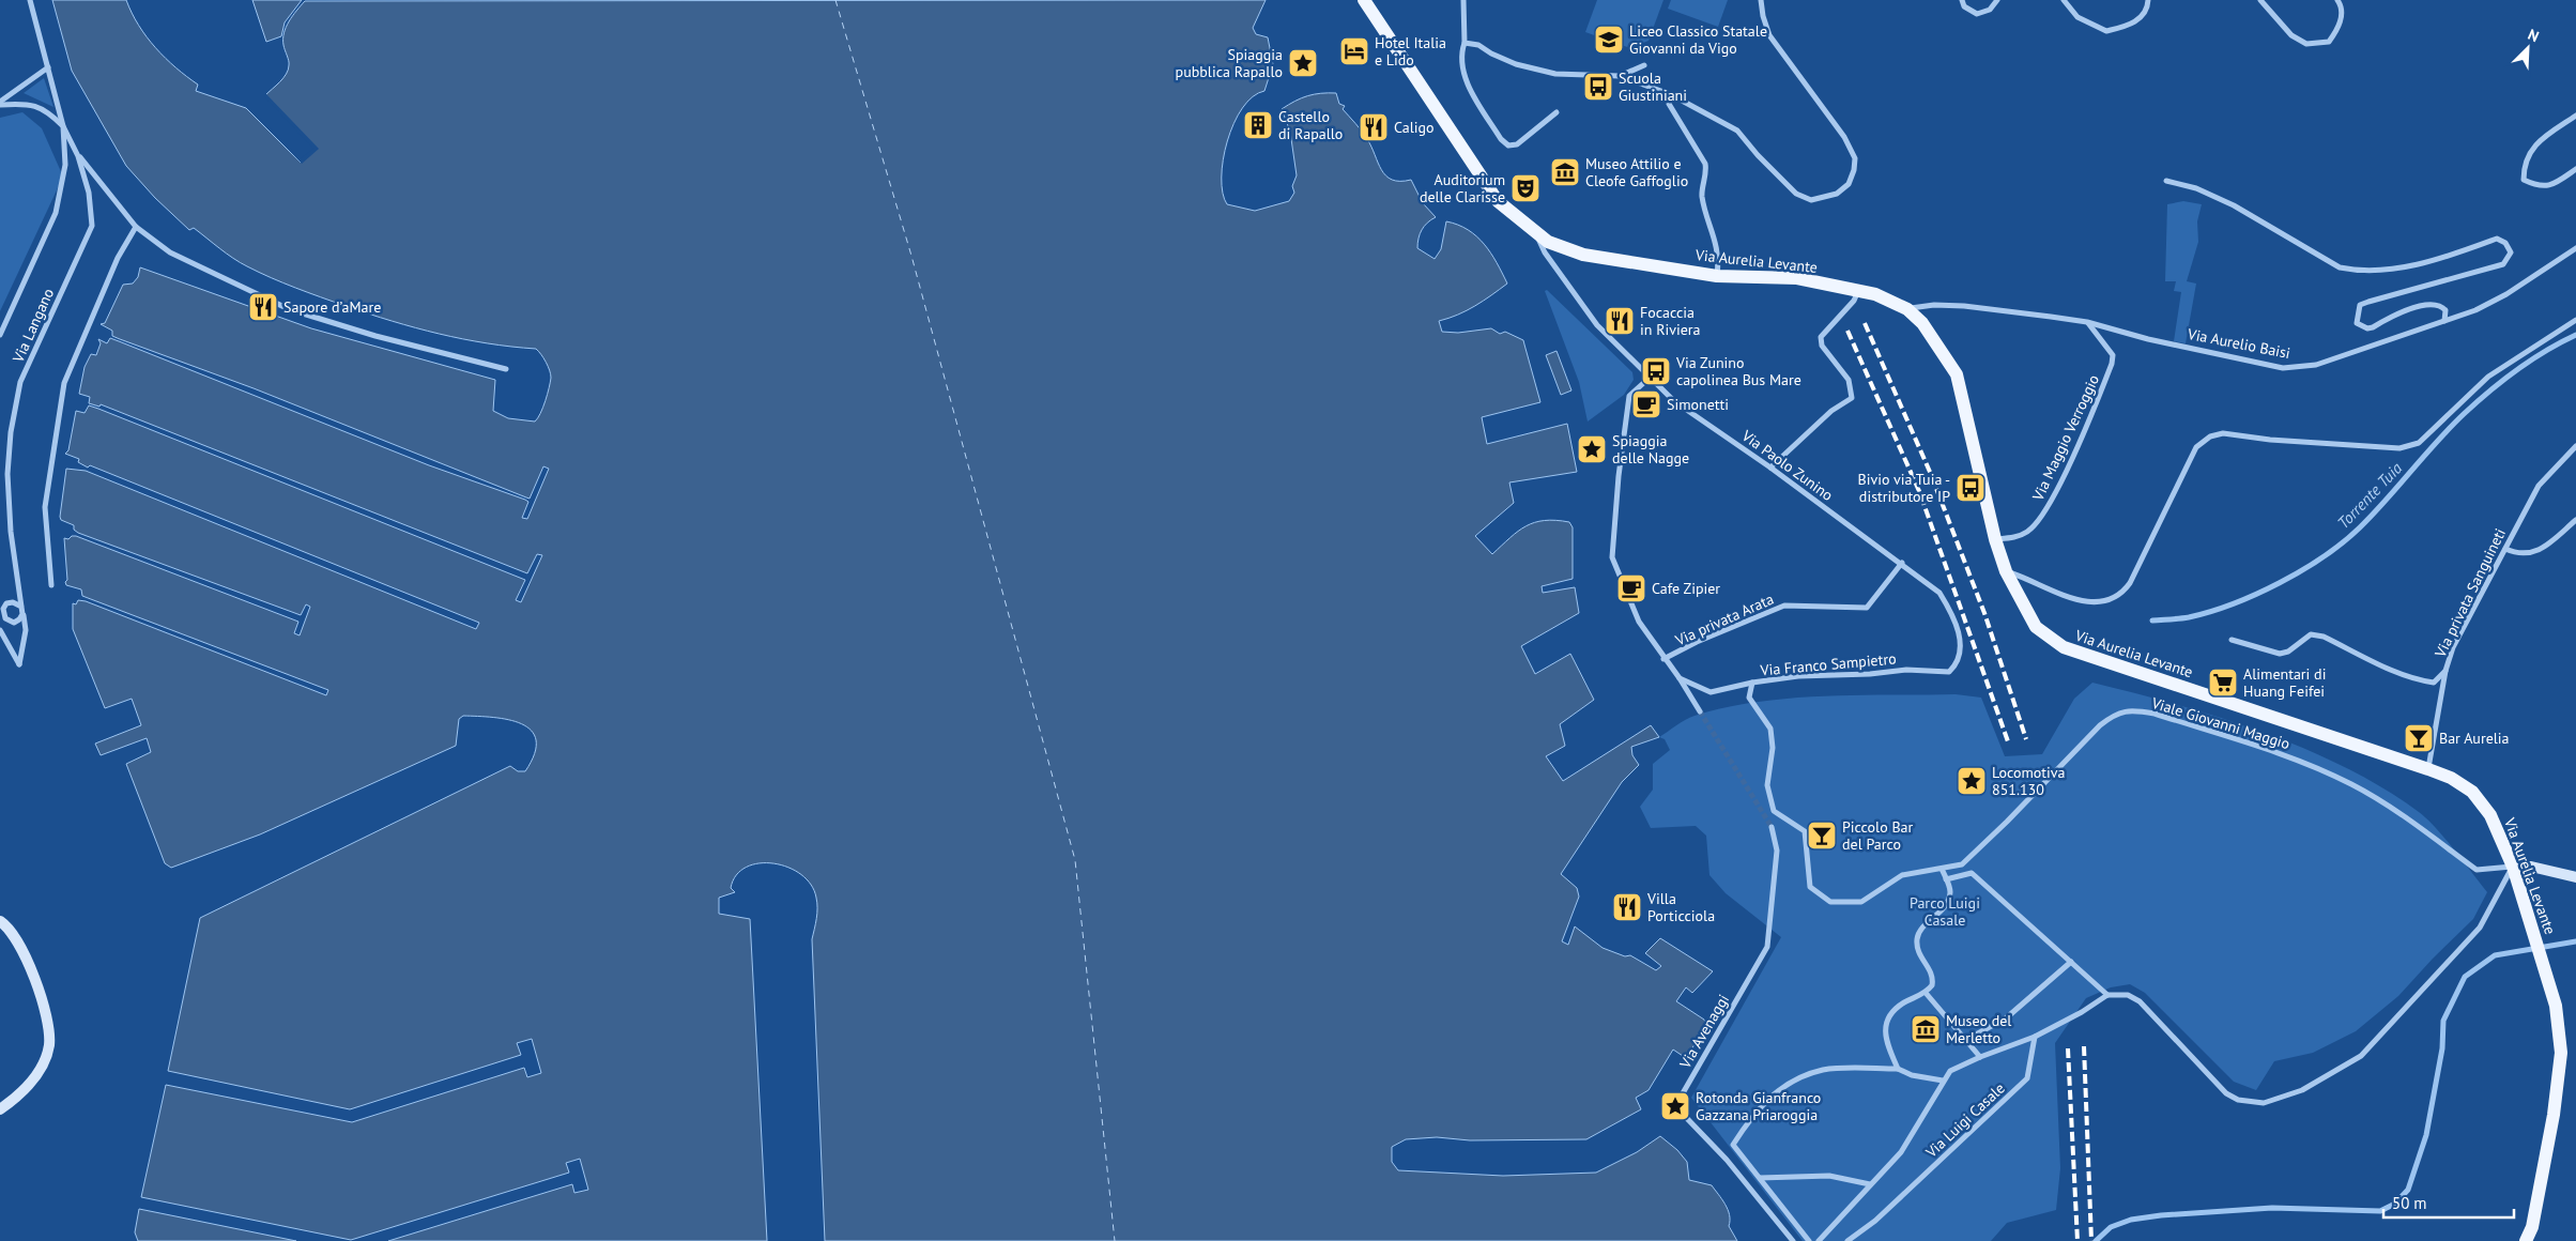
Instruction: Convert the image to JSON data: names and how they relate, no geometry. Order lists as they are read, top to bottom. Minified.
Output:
{"streets":{"main road":["Via Aurelia Levante"],"street":["Via Langano","Via Aurelio Baisi","Via Maggio Verroggio","Via Paolo Zunino","Via privata Sanguineti","Via privata Arata","Via Franco Sampietro","Viale Giovanni Maggio","Via Avenaggi","Via Luigi Casale"]},"crossings":[["Via Aurelia Levante","Via Aurelio Baisi"],["Via Aurelia Levante","Via Maggio Verroggio"],["Via Aurelia Levante","Via Paolo Zunino"],["Via Aurelia Levante","Via privata Sanguineti"],["Via Aurelia Levante","Viale Giovanni Maggio"],["Via Aurelio Baisi","Via Maggio Verroggio"],["Via Paolo Zunino","Via privata Arata"],["Via Paolo Zunino","Via Franco Sampietro"],["Via Franco Sampietro","Viale Giovanni Maggio"]],"water":["Torrente Tuia"],"parks":["Parco Luigi Casale"],"places":{"school or university":["Liceo Classico Statale Giovanni da Vigo"],"hotel":["Hotel Italia e Lido"],"place":["Spiaggia pubblica Rapallo","Spiaggia delle Nagge","Locomotiva 851.130","Rotonda Gianfranco Gazzana Priaroggia"],"bus stop":["Scuola Giustiniani","Via Zunino capolinea Bus Mare","Bivio via Tuia - distributore IP"],"building":["Castello di Rapallo"],"restaurant":["Caligo","Sapore d’aMare","Focaccia in Riviera","Villa Porticciola"],"museum":["Museo Attilio e Cleofe Gaffoglio","Museo del Merletto"],"theatre":["Auditorium delle Clarisse"],"cafe":["Simonetti","Cafe Zipier"],"supermarket":["Alimentari di Huang Feifei"],"bar":["Bar Aurelia","Piccolo Bar del Parco"]},"scale_bar":"50 m","north":"top right"}
